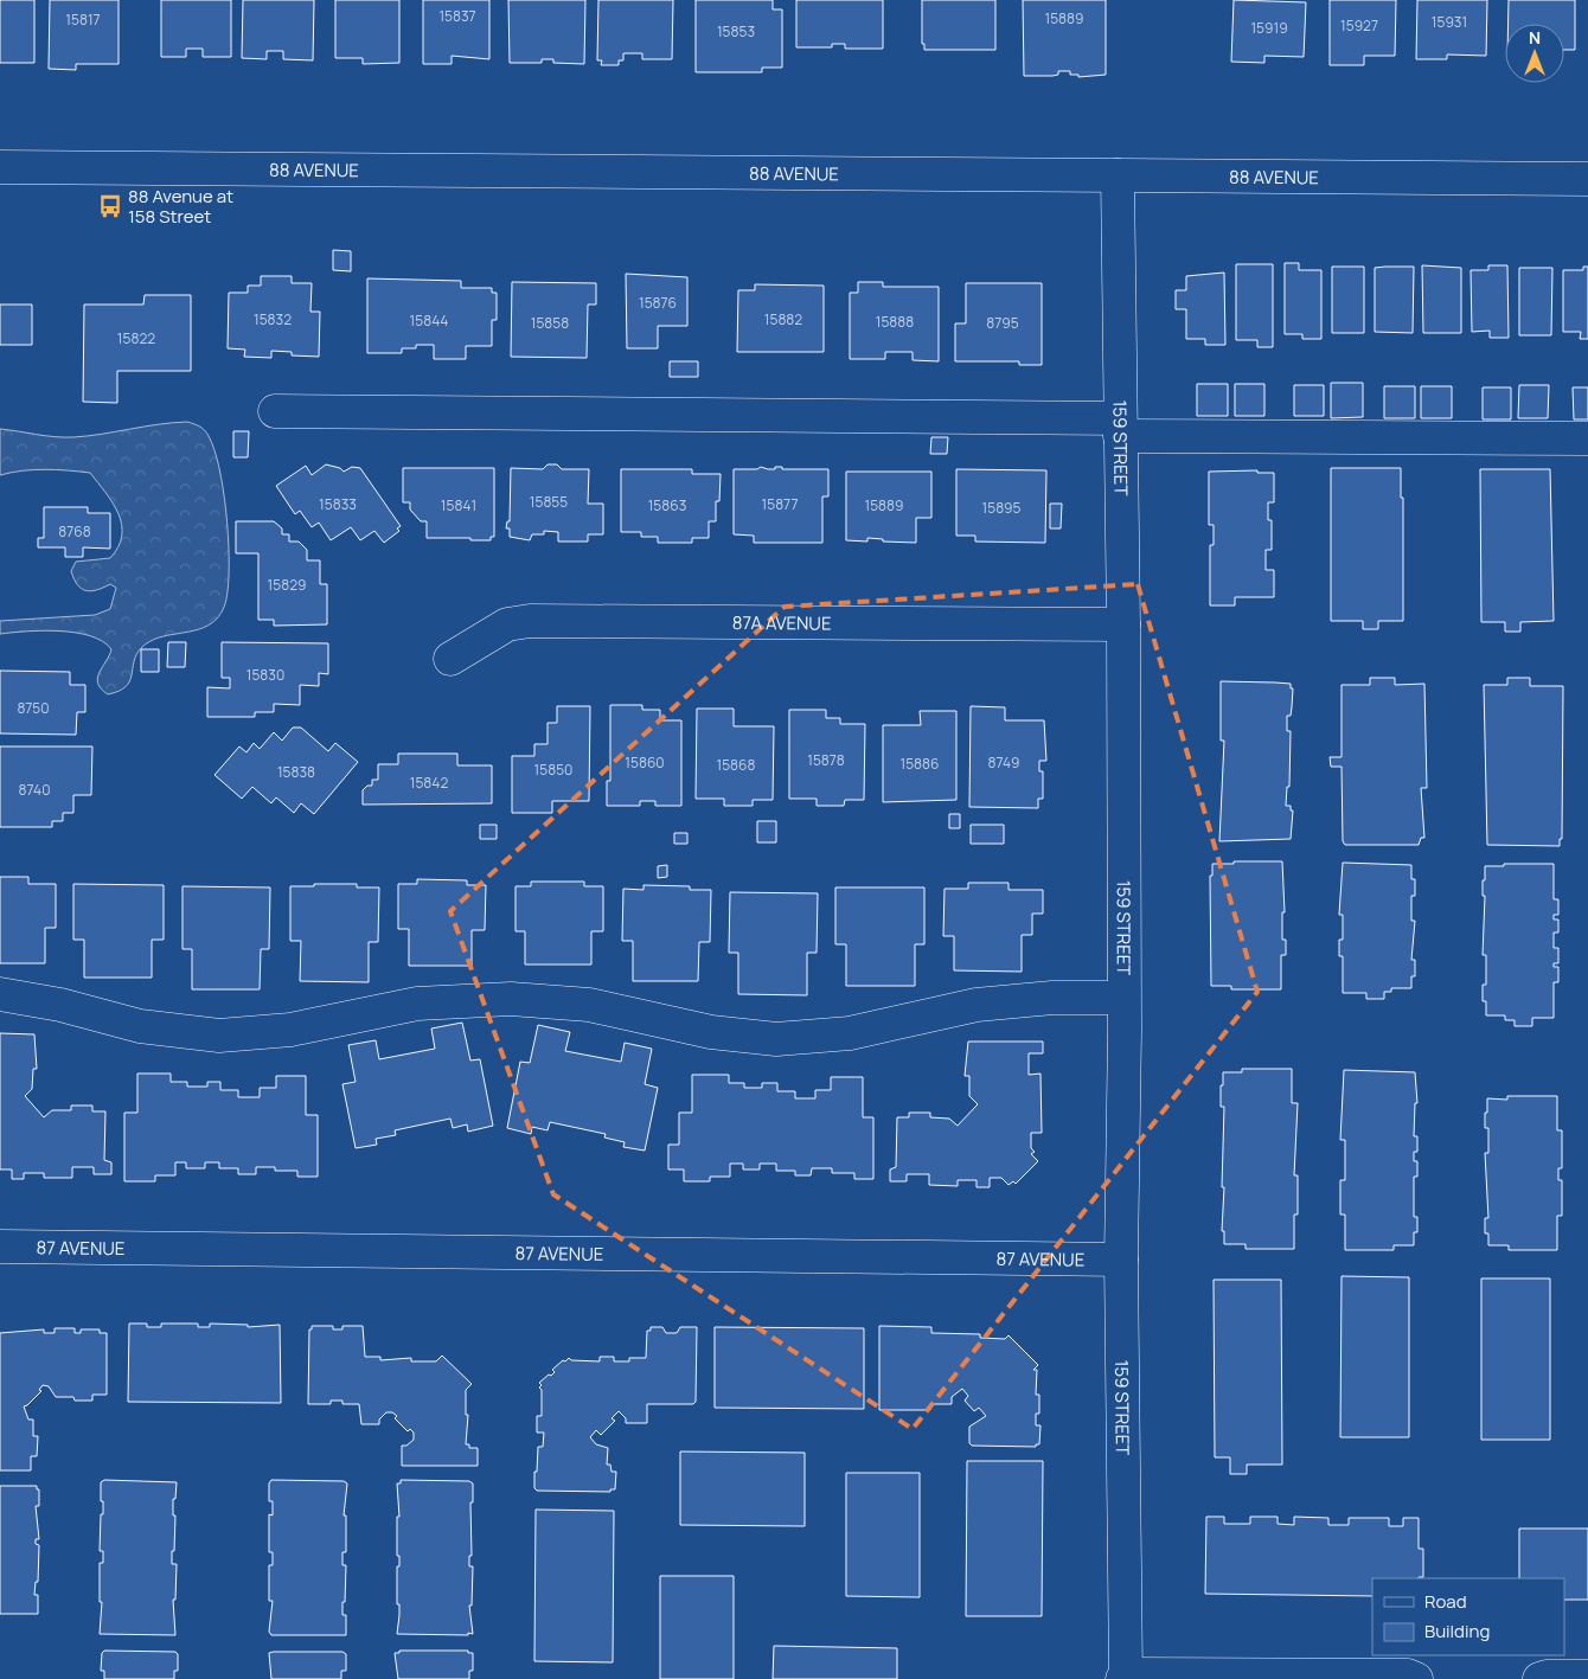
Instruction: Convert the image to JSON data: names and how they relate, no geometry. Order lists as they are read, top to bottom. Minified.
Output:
{"streets":{"street":["88 AVENUE","159 STREET","87A AVENUE","87 AVENUE"]},"crossings":[["88 AVENUE","159 STREET"],["159 STREET","87A AVENUE"],["159 STREET","87 AVENUE"]],"places":{"bus stop":["88 Avenue at 158 Street"]},"house_numbers":["15837","15889","15817","15931","15927","15919","15853","15876","15832","15882","15844","15888","15858","8795","15822","15855","15833","15877","15841","15863","15889","15895","8768","15829","15830","8750","15878","15860","8749","15886","15868","15850","15838","15842","8740"],"legend":["Road","Building"],"north":"top"}
